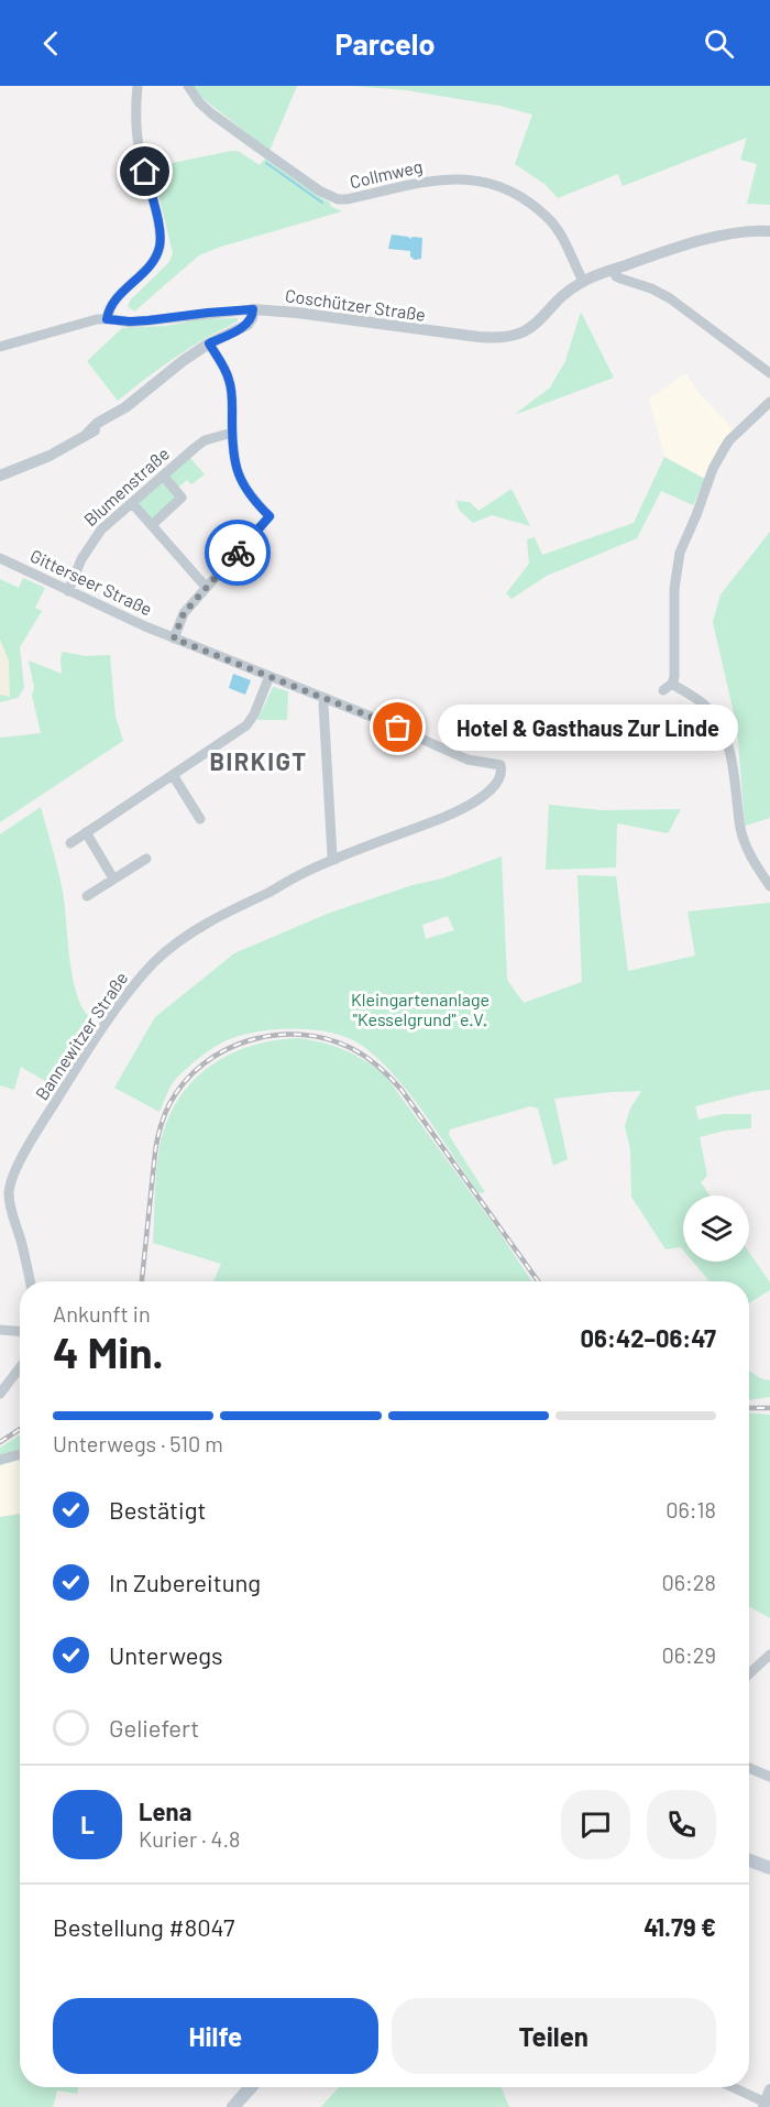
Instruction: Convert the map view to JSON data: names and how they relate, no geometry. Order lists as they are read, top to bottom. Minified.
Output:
{"streets":{"street":["Collmweg","Coschützer Straße","Blumenstraße","Gitterseer Straße","Bannewitzer Straße"]},"crossings":[["Collmweg","Coschützer Straße"],["Blumenstraße","Gitterseer Straße"],["Gitterseer Straße","Bannewitzer Straße"]],"districts":["BIRKIGT"],"parks":["Kleingartenanlage \"Kesselgrund\" e.V."],"places":["Hotel & Gasthaus Zur Linde"],"page":{"header":"Parcelo","bubble":"Hotel & Gasthaus Zur Linde","heading":["4 Min.","Ankunft in","06:42–06:47"],"panel":["Lena","Kurier · 4.8","Bestellung #8047","41.79 €"],"bar":"Unterwegs · 510 m","list":[["Bestätigt","06:18"],["In Zubereitung","06:28"],["Unterwegs","06:29"],"Geliefert"],"round":"L","buttons":["Hilfe","Teilen"]}}
